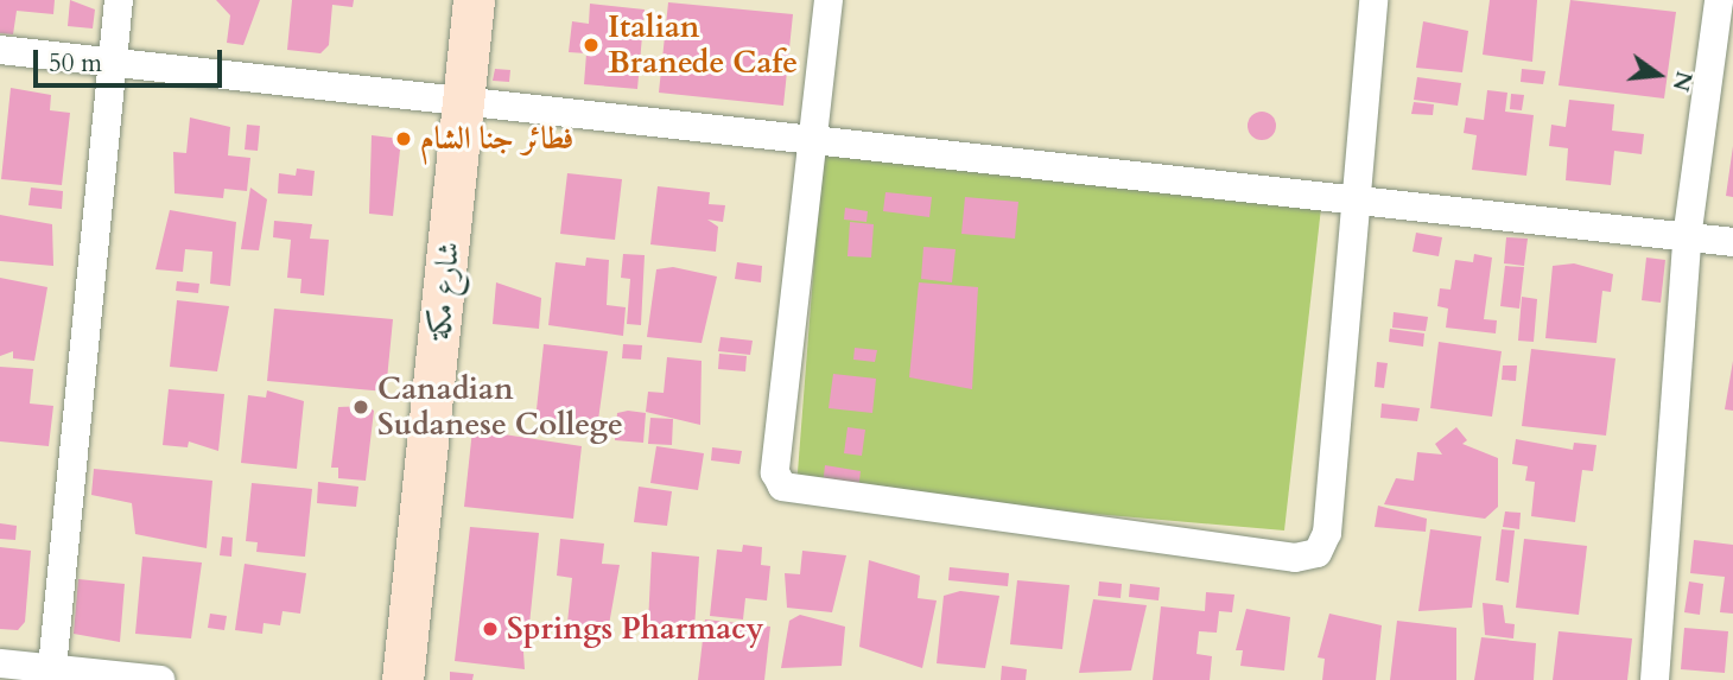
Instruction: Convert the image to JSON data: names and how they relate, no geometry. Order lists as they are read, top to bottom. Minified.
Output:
{"streets":{"street":["شارع مكة"]},"places":["Italian Branede Cafe","فطائر جنا الشام","Canadian Sudanese College","Springs Pharmacy"],"scale_bar":"50 m","north":"right"}
